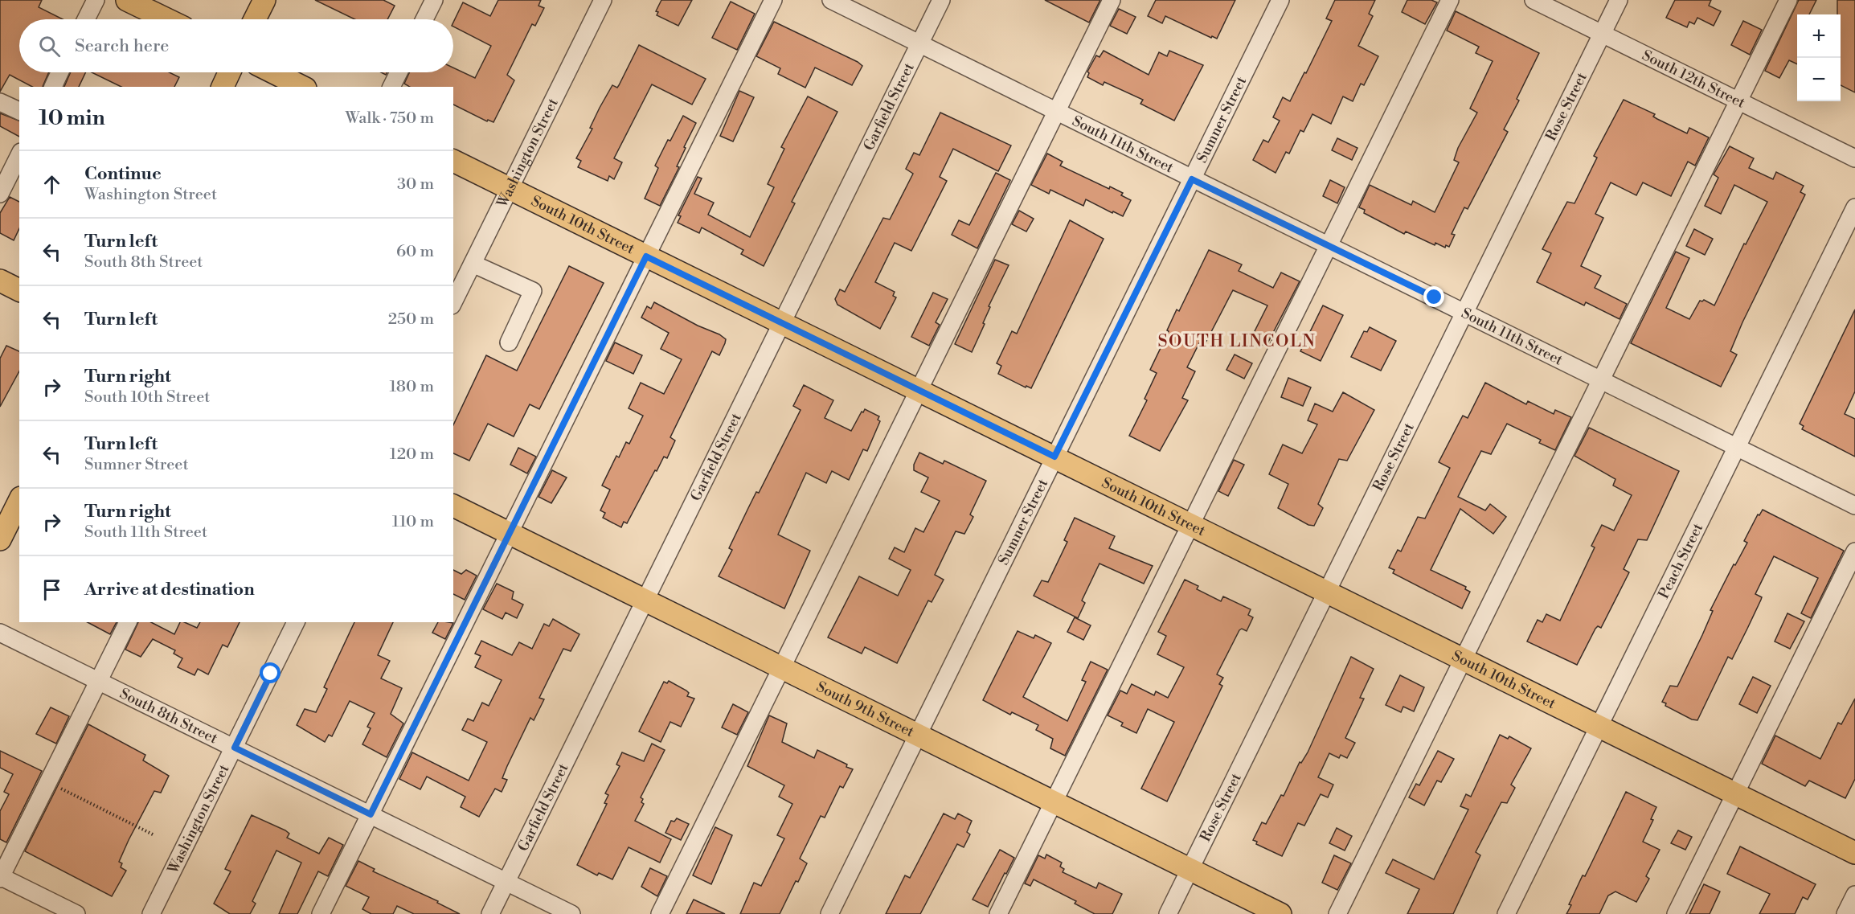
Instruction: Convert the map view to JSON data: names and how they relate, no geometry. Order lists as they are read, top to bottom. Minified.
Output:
{"streets":{"main road":["South 10th Street","South 9th Street"],"street":["South 12th Street","Rose Street","Garfield Street","Sumner Street","South 11th Street","Washington Street","Peach Street","South 8th Street"]},"crossings":[["South 12th Street","Rose Street"],["Rose Street","South 11th Street"],["Rose Street","South 10th Street"],["Rose Street","South 9th Street"],["Garfield Street","South 11th Street"],["Garfield Street","South 10th Street"],["Garfield Street","South 9th Street"],["Garfield Street","South 8th Street"],["Sumner Street","South 11th Street"],["Sumner Street","South 10th Street"],["Sumner Street","South 9th Street"],["South 11th Street","Peach Street"],["Washington Street","South 10th Street"],["Washington Street","South 8th Street"],["South 10th Street","Peach Street"]],"districts":["SOUTH LINCOLN"],"page":{"map_buttons":["+","−"],"search":"Search here","heading":["10 min","Walk · 750 m"],"list":[["Continue","Washington Street","30 m"],["Turn left","South 8th Street","60 m"],["Turn left","250 m"],["Turn right","South 10th Street","180 m"],["Turn left","Sumner Street","120 m"],["Turn right","South 11th Street","110 m"],"Arrive at destination"]}}
